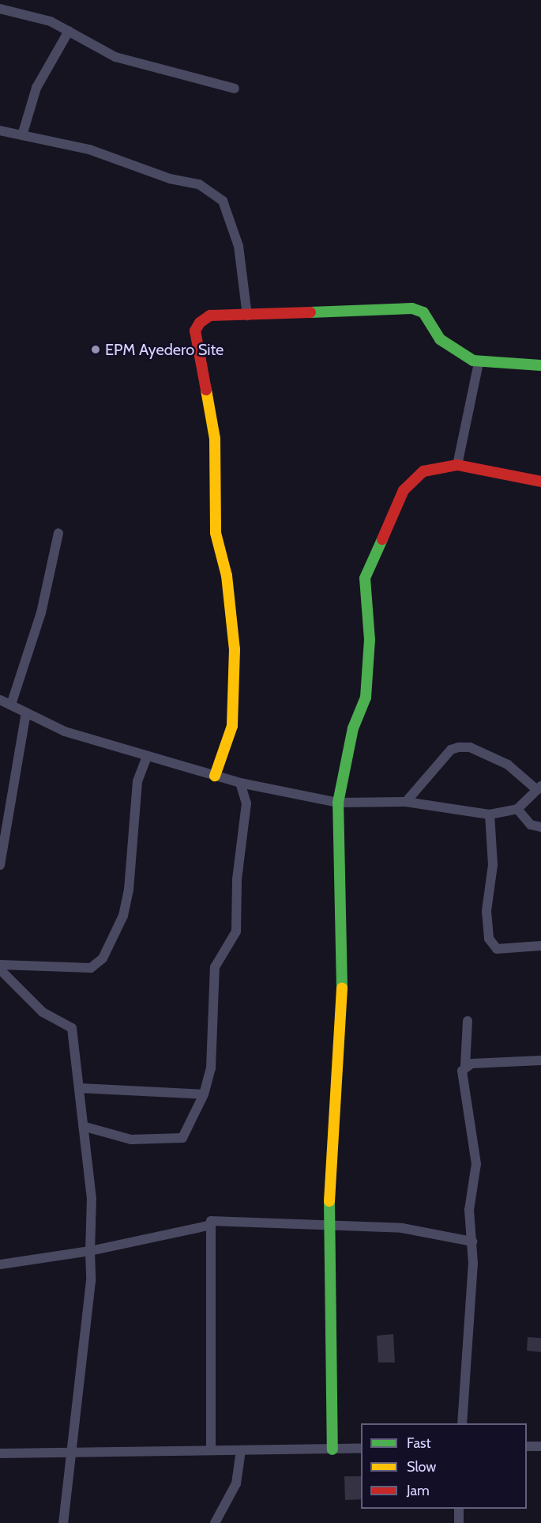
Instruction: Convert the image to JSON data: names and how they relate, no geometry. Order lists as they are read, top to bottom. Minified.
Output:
{"places":["EPM Ayedero Site"],"legend":["Fast","Slow","Jam"]}
